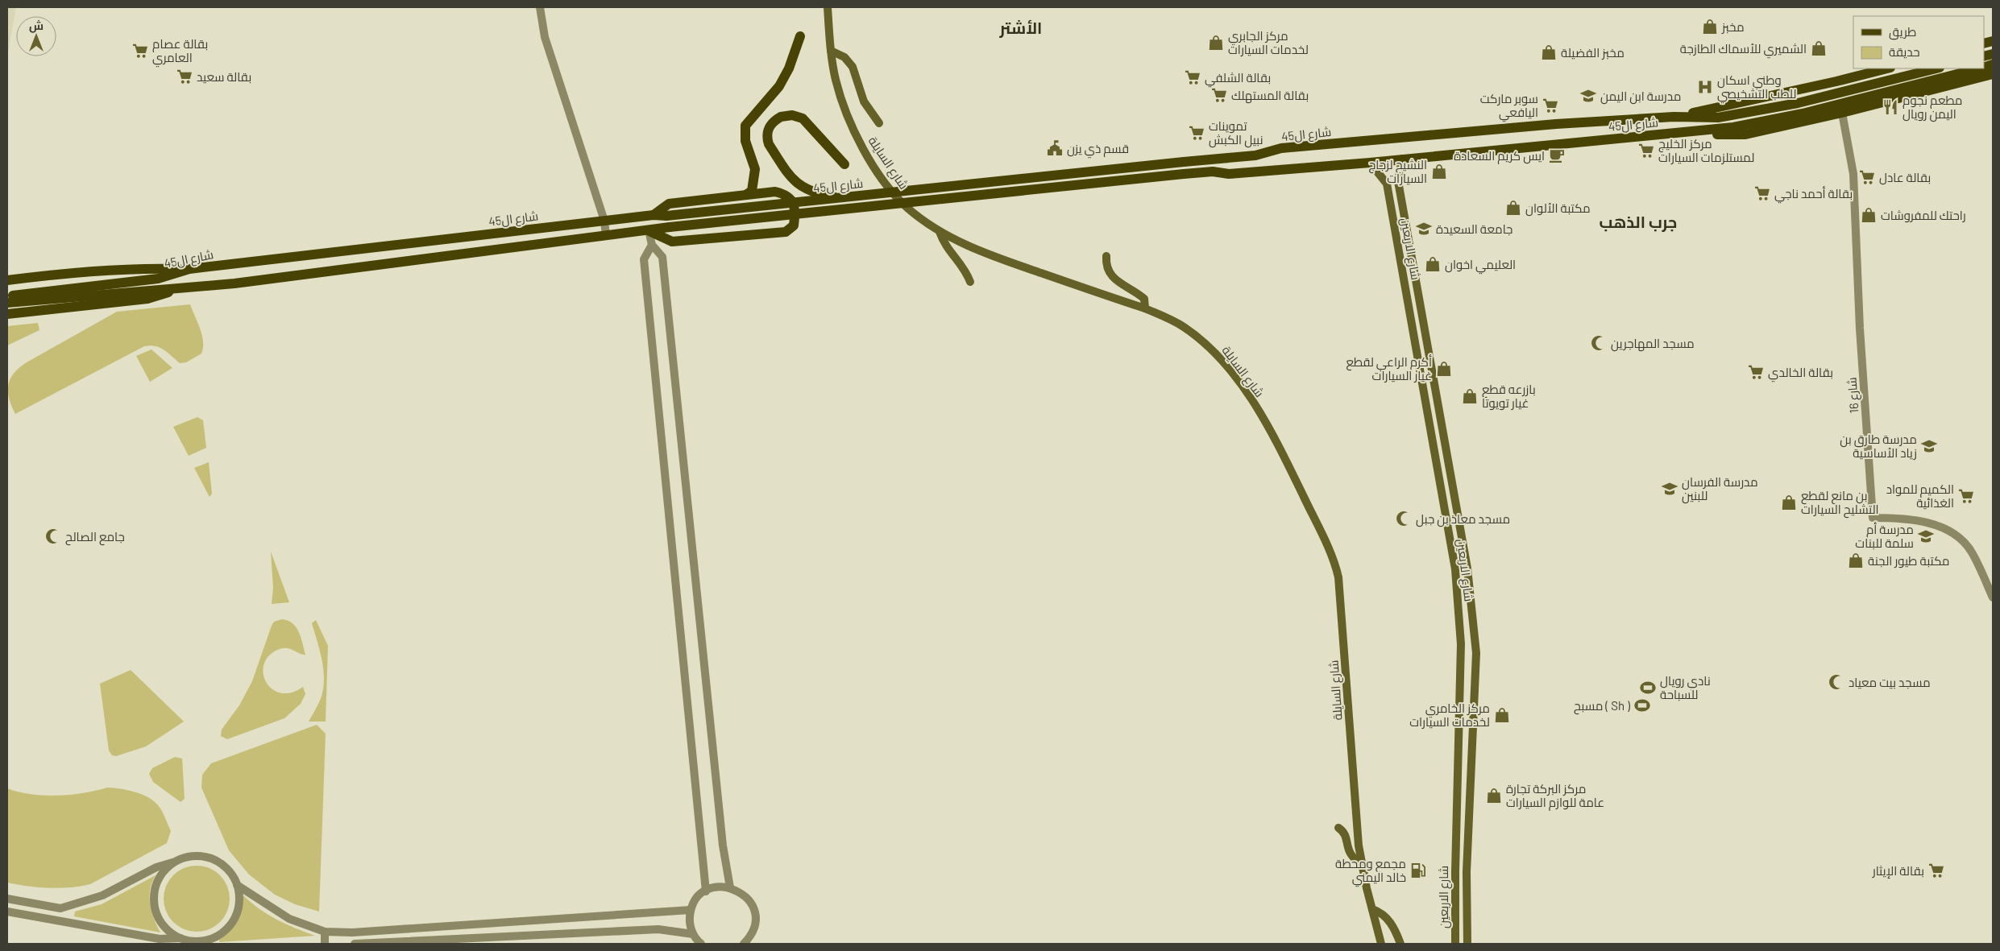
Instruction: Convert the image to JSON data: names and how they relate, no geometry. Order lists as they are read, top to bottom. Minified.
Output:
{"streets":{"main road":["شارع ال45","شارع السايلة","شارع الاربعين"],"street":["شارع 16"]},"crossings":[["شارع ال45","شارع الاربعين"],["شارع ال45","شارع 16"]],"districts":["الأشتر","جرب الذهب"],"places":{"shop":["مخبز","مركز الجابري لخدمات السيارات","الشميري للأسماك الطازجة","مخبز الفضيلة","النشيح لزجاج السيارات","مكتبة الألوان","راحتك للمفروشات","العليمي اخوان","أكرم الراعي لقطع غيار السيارات","بازرعه قطع غيار تويوتا","بن مانع لقطع التشليح السيارات","مكتبة طيور الجنة","مركز الخامري لخدمات السيارات","مركز البركة تجارة عامة للوازم السيارات"],"supermarket":["بقالة عصام العامري","بقالة سعيد","بقالة الشلفي","بقالة المستهلك","سوبر ماركت اليافعي","تموينات نبيل الكبش","مركز الخليج لمستلزمات السيارات","بقالة عادل","بقالة أحمد ناجي","بقالة الخالدي","الكميم للمواد الغذائية","بقالة الإيثار"],"hospital":["وطني اسكان للطب التشخيصي"],"school or university":["مدرسة ابن اليمن","جامعة السعيدة","مدرسة طارق بن زياد الأساسية","مدرسة الفرسان للبنين","مدرسة أم سلمة للبنات"],"restaurant":["مطعم نجوم اليمن رويال"],"public building":["قسم ذي يزن"],"cafe":["ايس كريم السعادة"],"mosque":["مسجد المهاجرين","مسجد معاذ بن جبل","جامع الصالح","مسجد بيت معياد"],"sports":["نادي رويال للسباحة","مسبح ( Sh )"],"fuel station":["مجمع ومحطة خالد اليمني"]},"legend":["طريق","حديقة"],"north":"top"}
